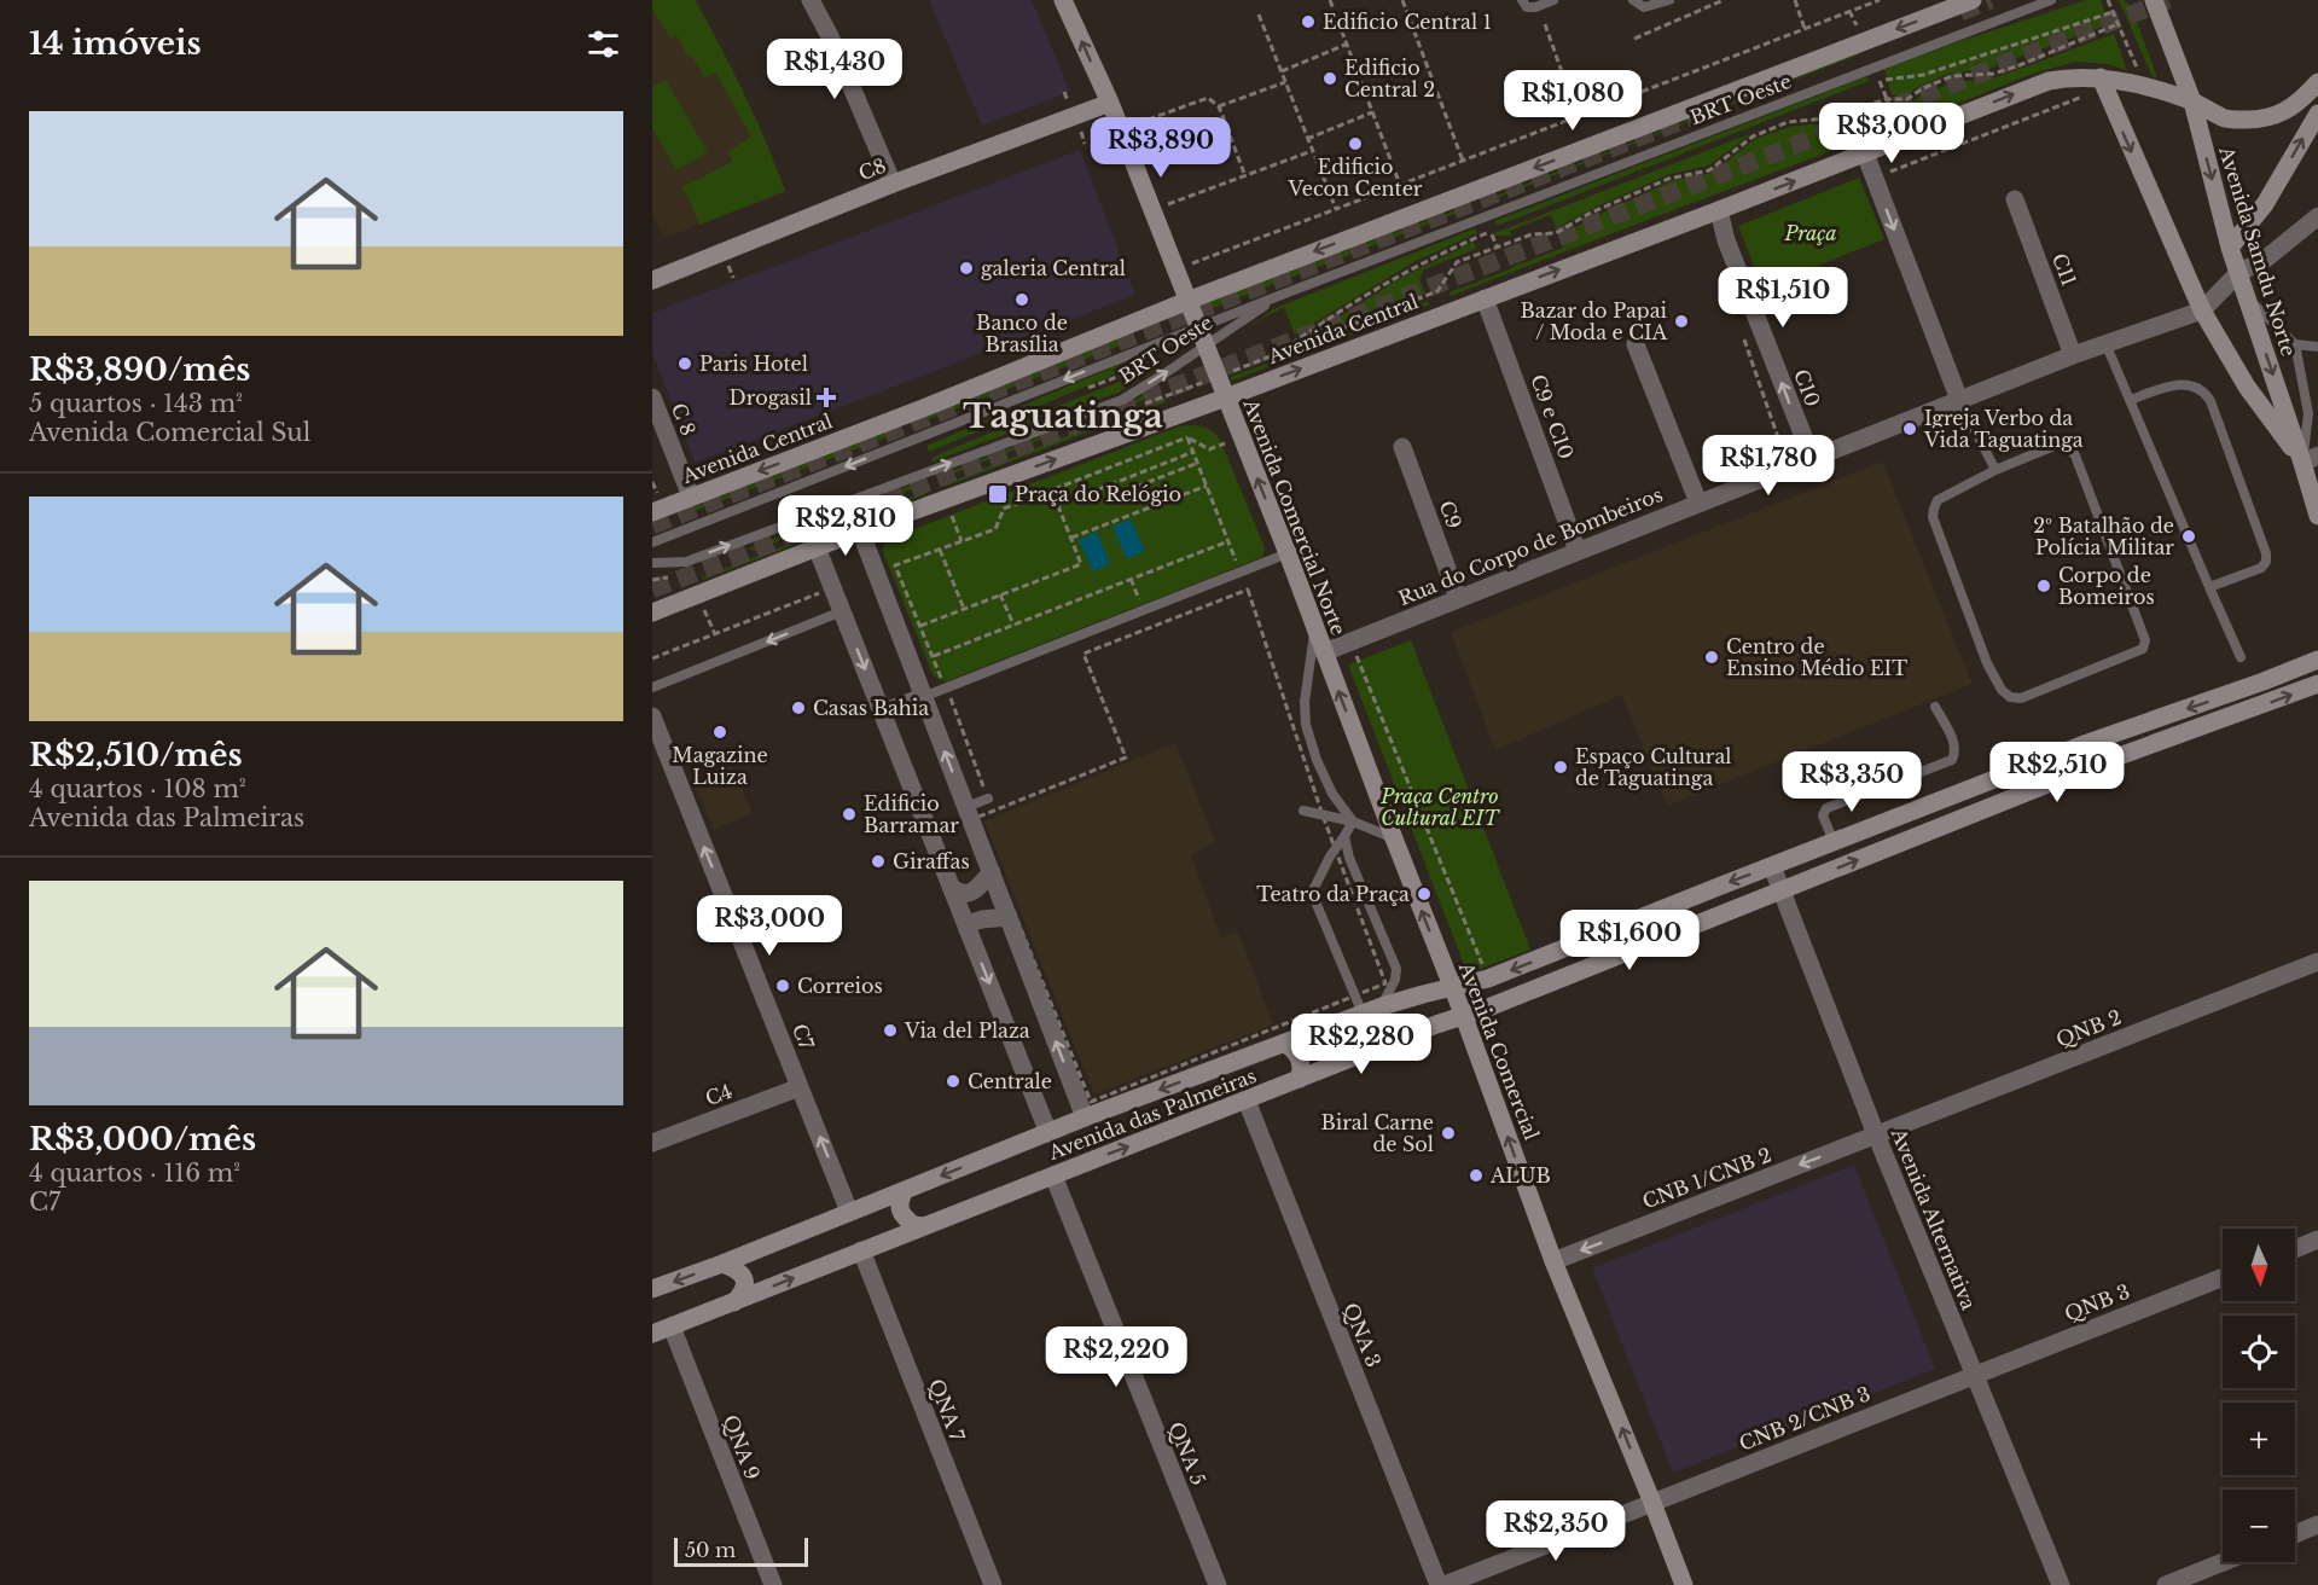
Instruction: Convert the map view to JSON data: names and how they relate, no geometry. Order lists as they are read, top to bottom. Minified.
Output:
{"streets":{"main road":["C8","Avenida Samdu Norte","Avenida Central","Avenida Comercial Norte","Avenida Comercial","Avenida das Palmeiras"],"street":["C11","C10","C9 e C10","C 8","C9","Rua do Corpo de Bombeiros","QNB 2","C7","C4","CNB 1/CNB 2","Avenida Alternativa","QNB 3","QNA 3","QNA 7","CNB 2/CNB 3","QNA 9","QNA 5"],"lane":["BRT Oeste"]},"crossings":[["BRT Oeste","Avenida Central"],["Avenida Samdu Norte","Avenida Central"],["C11","Rua do Corpo de Bombeiros"],["Avenida Central","C10"],["Avenida Central","C9 e C10"],["Avenida Central","C 8"],["Avenida Central","Avenida Comercial Norte"],["C10","Rua do Corpo de Bombeiros"],["C9 e C10","Rua do Corpo de Bombeiros"],["C9","Rua do Corpo de Bombeiros"],["Avenida Comercial Norte","Rua do Corpo de Bombeiros"],["Avenida Comercial Norte","Avenida Comercial"],["Rua do Corpo de Bombeiros","Avenida Comercial"],["QNB 2","CNB 1/CNB 2"],["QNB 2","Avenida Alternativa"],["C7","C4"],["C7","Avenida das Palmeiras"],["Avenida Comercial","Avenida das Palmeiras"],["Avenida Comercial","CNB 1/CNB 2"],["Avenida Comercial","CNB 2/CNB 3"],["Avenida das Palmeiras","Avenida Alternativa"],["Avenida das Palmeiras","QNA 3"],["Avenida das Palmeiras","QNA 7"],["Avenida das Palmeiras","QNA 9"],["Avenida das Palmeiras","QNA 5"],["CNB 1/CNB 2","Avenida Alternativa"],["Avenida Alternativa","QNB 3"],["Avenida Alternativa","CNB 2/CNB 3"],["QNB 3","CNB 2/CNB 3"]],"one_way":["Avenida Comercial Norte","C7","Avenida Comercial","CNB 1/CNB 2"],"districts":["Taguatinga"],"parks":["Praça","Praça Centro Cultural EIT"],"places":{"other":["Edificio Central 1","Edificio Central 2","Edificio Vecon Center","galeria Central","Banco de Brasília","Bazar do Papai / Moda e CIA","Paris Hotel","Igreja Verbo da Vida Taguatinga","2º Batalhão de Polícia Militar","Corpo de Bomeiros","Centro de Ensino Médio EIT","Casas Bahia","Magazine Luiza","Espaço Cultural de Taguatinga","Edificio Barramar","Giraffas","Teatro da Praça","Correios","Via del Plaza","Centrale","Biral Carne de Sol","ALUB"],"health":["Drogasil"],"transit":["Praça do Relógio"]},"scale_bar":"50 m","north":"bottom","page":{"heading":"14 imóveis","price":["R$1,430","R$1,080","R$3,000","R$3,890","R$1,510","R$1,780","R$2,810","R$2,510","R$3,350","R$3,000","R$1,600","R$2,280","R$2,220","R$2,350"],"list":[{"name":"R$3,890/mês","note":"5 quartos · 143 m² · Avenida Comercial Sul"},{"name":"R$2,510/mês","note":"4 quartos · 108 m² · Avenida das Palmeiras"},{"name":"R$3,000/mês","note":"4 quartos · 116 m² · C7"}],"map_buttons":["+","−"],"scale":"50 m"}}
